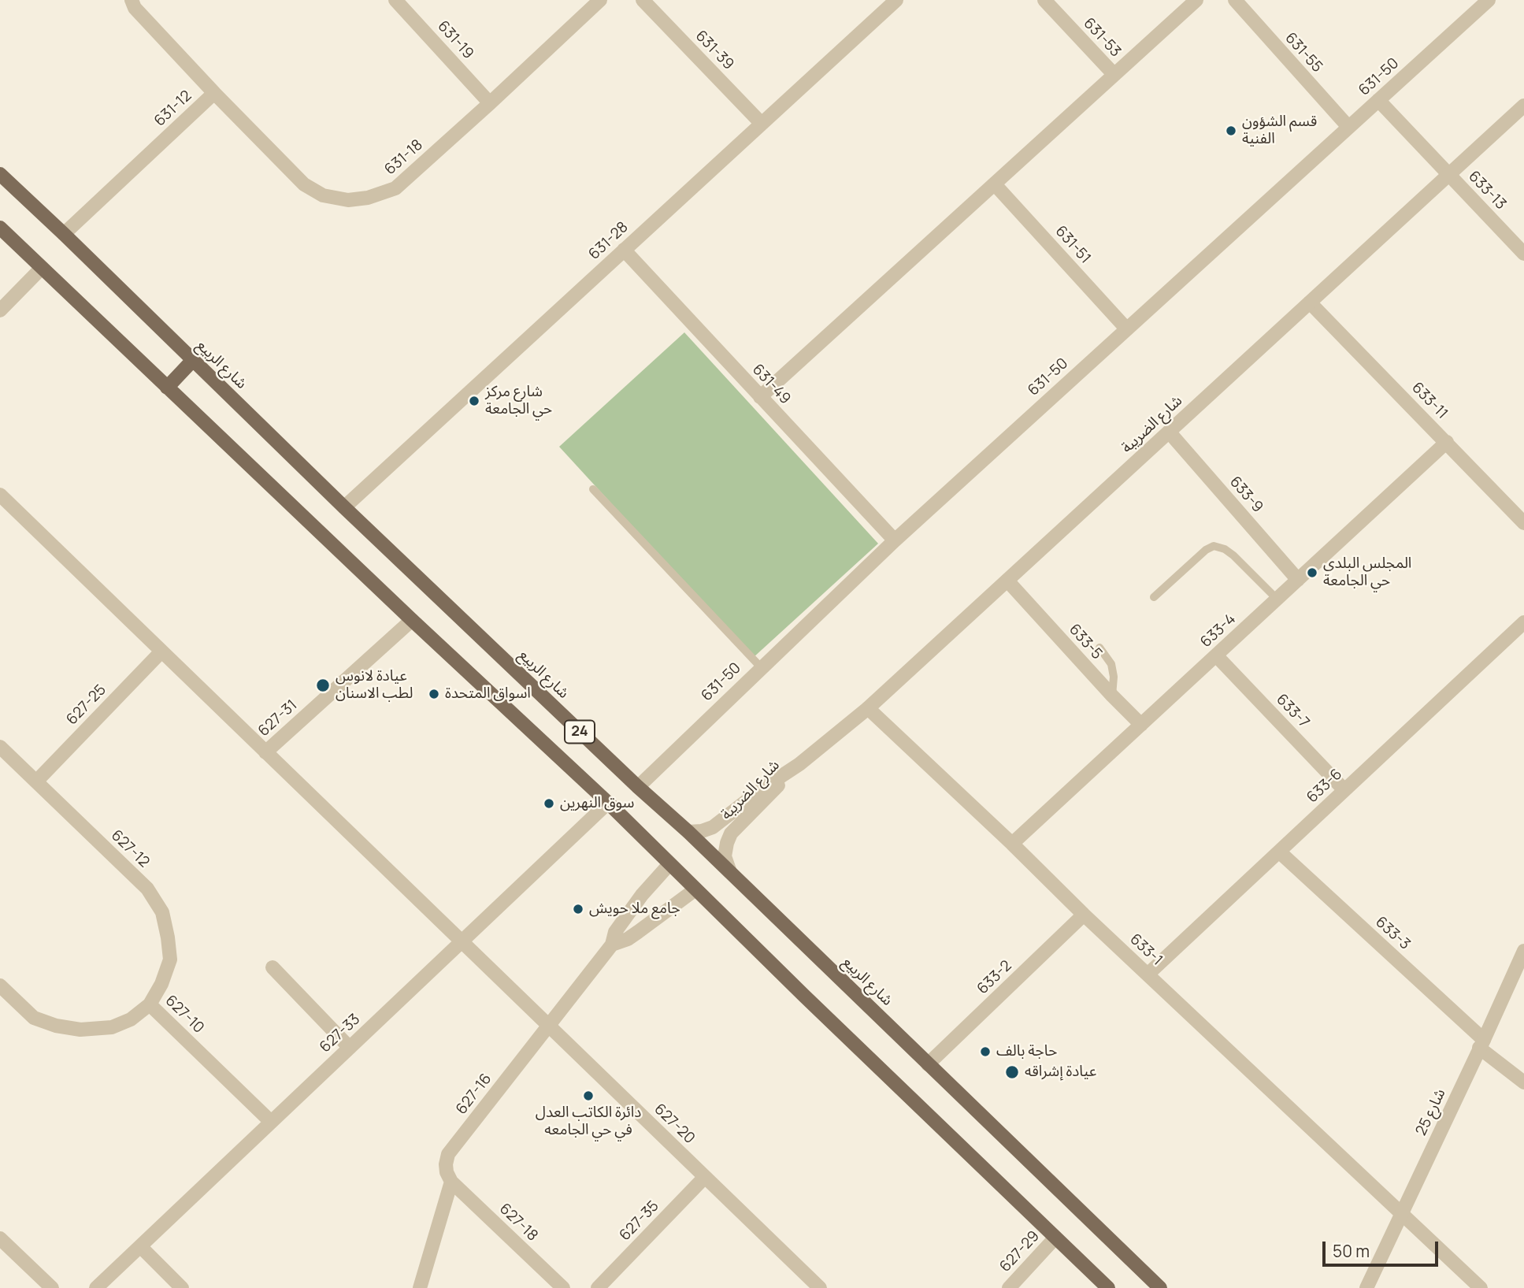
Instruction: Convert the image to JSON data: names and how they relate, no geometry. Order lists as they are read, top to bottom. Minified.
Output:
{"streets":{"main road":["شارع الربيع","24"],"street":["631-53","631-19","631-39","631-55","631-50","631-12","631-18","633-13","631-28","631-51","631-49","633-11","شارع الضريبة","633-9","633-4","633-5","627-25","633-7","627-31","633-6","627-12","633-3","633-1","633-2","627-10","627-33","627-16","شارع 25","627-20","627-35","627-18","627-29"]},"crossings":[["631-19","631-18"],["631-39","631-28"],["631-55","631-50"],["631-50","633-13"],["631-50","631-51"],["631-50","شارع الربيع"],["631-50","631-49"],["631-12","631-18"],["631-12","شارع الربيع"],["633-13","شارع الضريبة"],["631-28","شارع الربيع"],["631-28","631-49"],["شارع الربيع","شارع الضريبة"],["شارع الربيع","633-2"],["633-11","شارع الضريبة"],["633-11","633-4"],["شارع الضريبة","633-9"],["شارع الضريبة","633-5"],["شارع الضريبة","633-1"],["633-9","633-4"],["633-4","633-5"],["633-4","633-7"],["633-4","633-1"],["627-25","627-12"],["627-25","627-20"],["633-7","633-6"],["627-31","24"],["627-31","627-20"],["24","627-33"],["24","627-16"],["24","627-29"],["633-6","633-3"],["633-6","633-1"],["627-12","627-10"],["633-3","شارع 25"],["633-1","633-2"],["633-1","شارع 25"],["627-10","627-33"],["627-33","627-20"],["627-16","627-20"],["627-16","627-18"],["627-20","627-35"]],"places":["قسم الشؤون الفنية","شارع مركز حي الجامعة","المجلس البلدي حي الجامعة","عيادة لانوس لطب الاسنان","اسواق المتحدة","سوق النهرين","جامع ملا حويش","حاجة بالف","عيادة إشراقه","دائرة الكاتب العدل في حي الجامعه"],"scale_bar":"50 m"}
